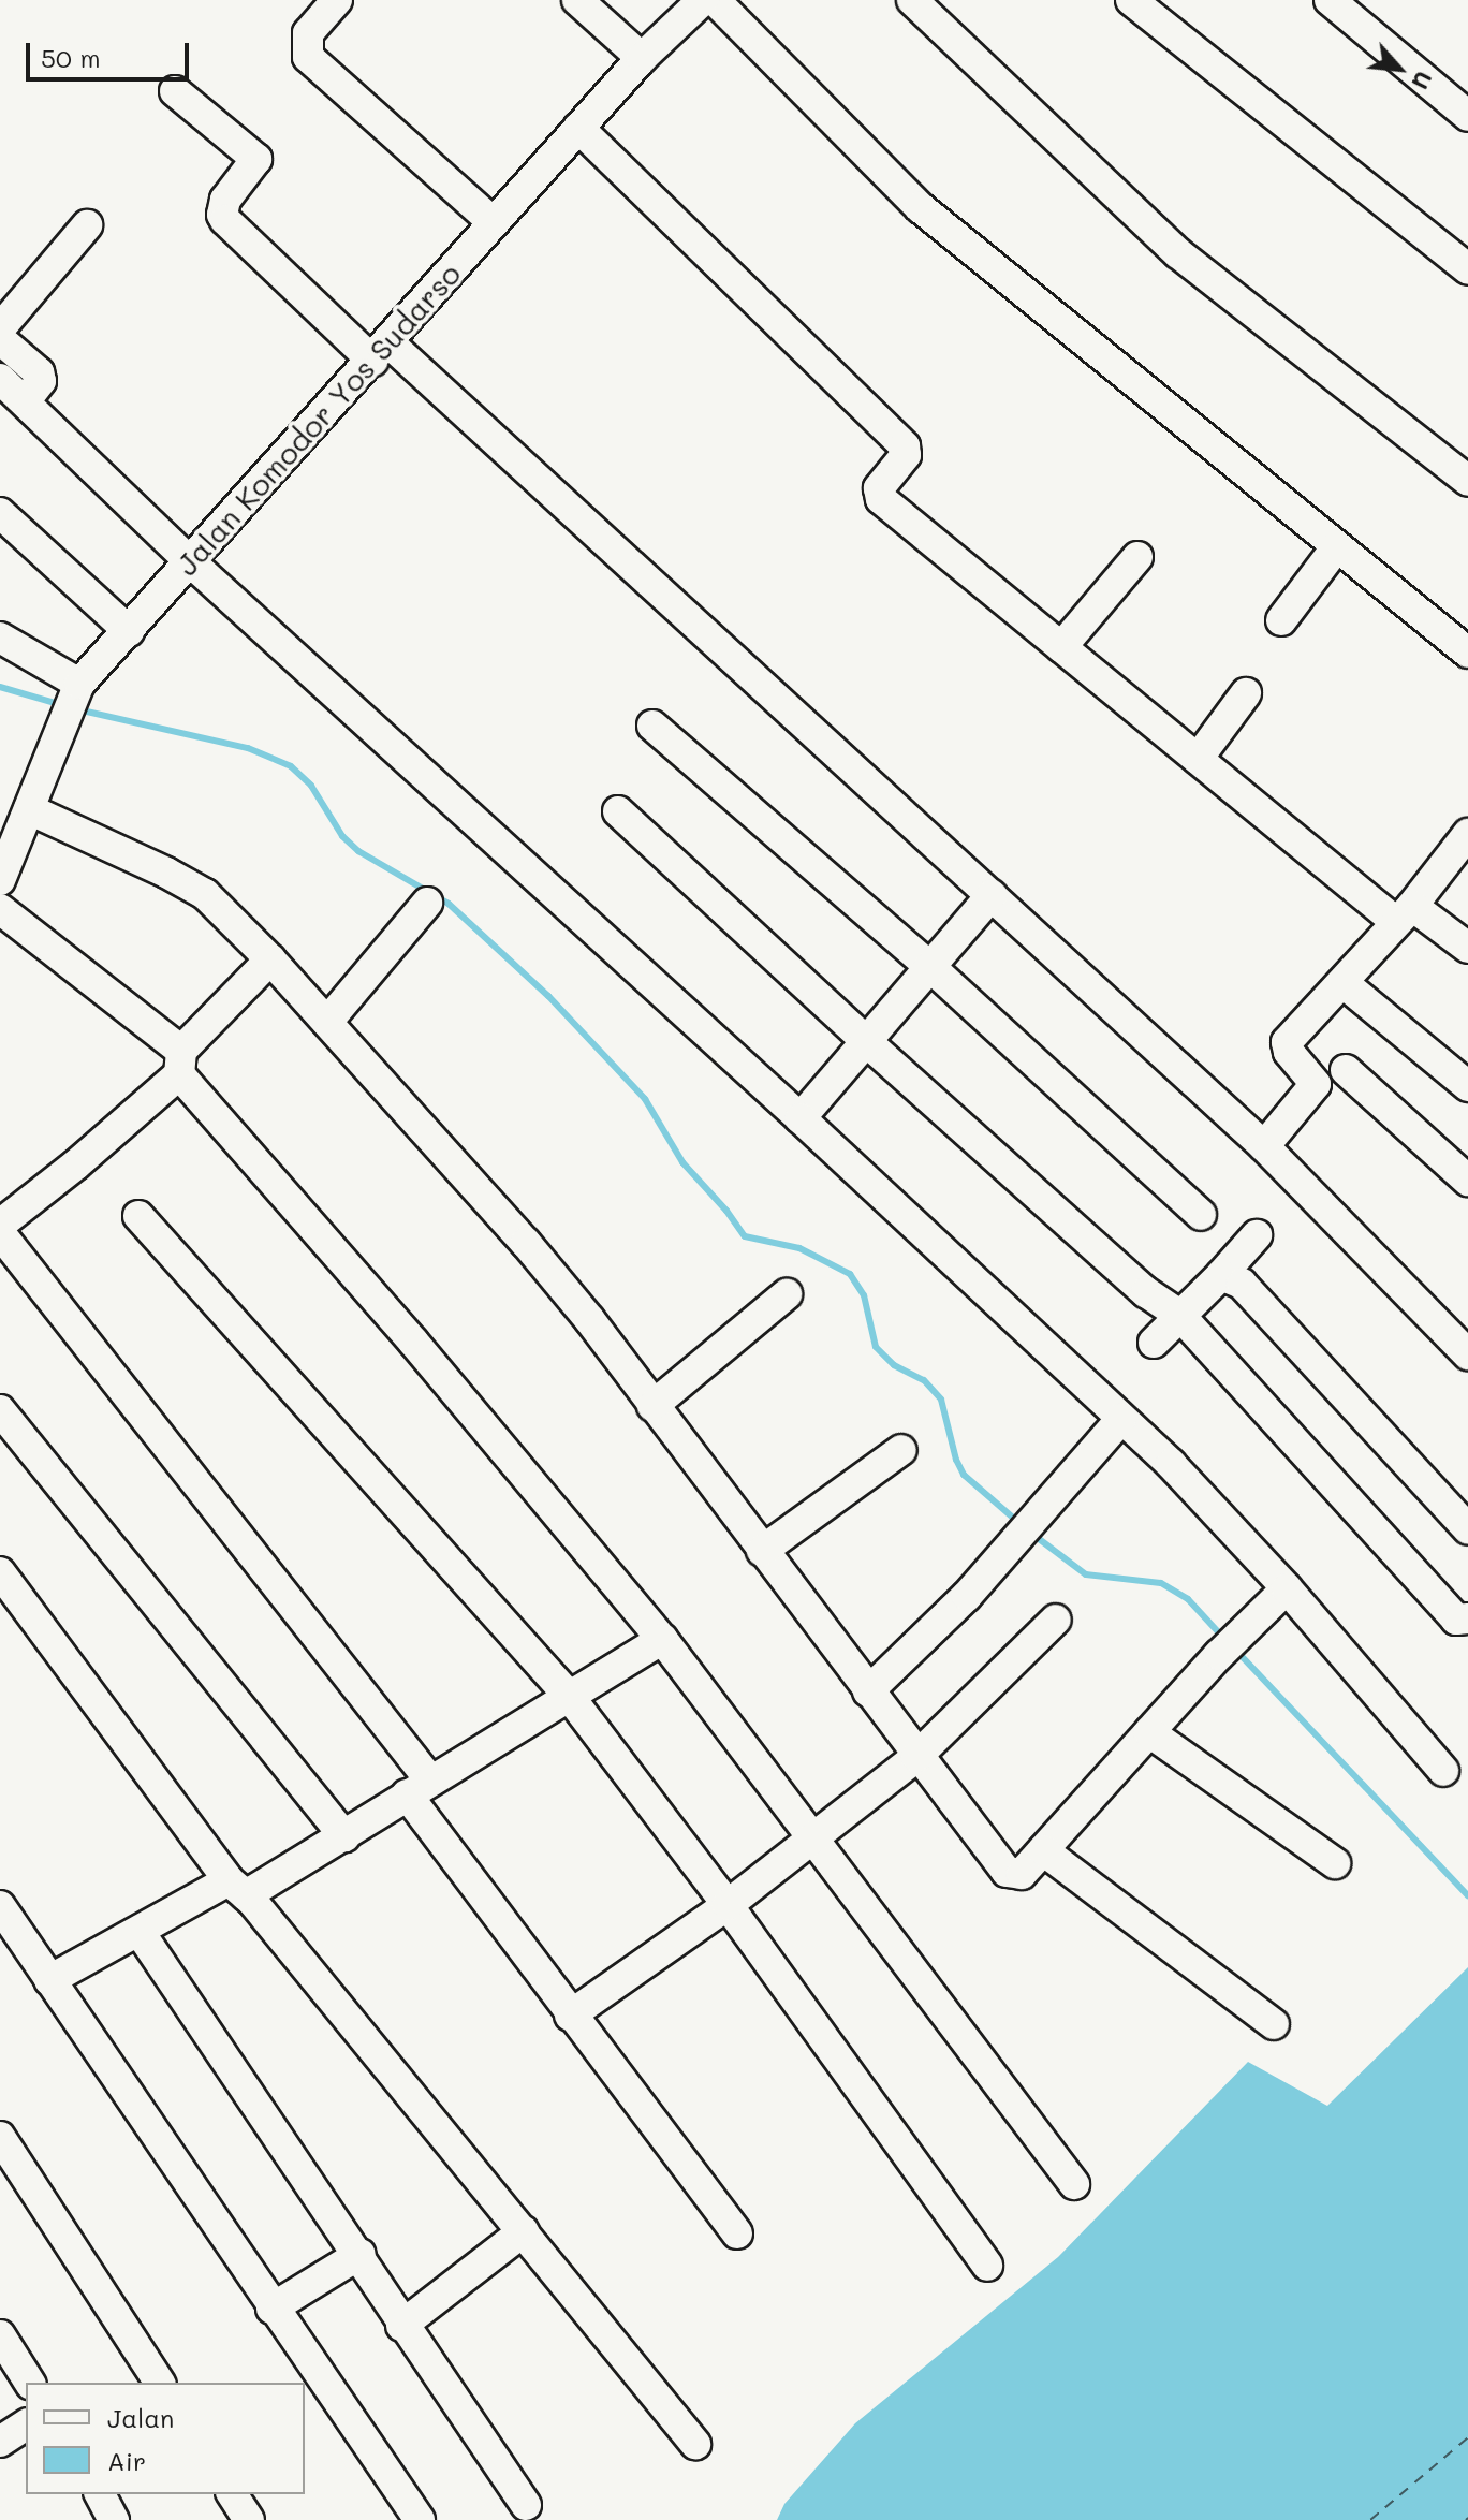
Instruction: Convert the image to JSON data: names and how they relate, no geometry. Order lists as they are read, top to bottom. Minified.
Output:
{"streets":{"street":["Jalan Komodor Yos Sudarso"]},"legend":["Jalan","Air"],"scale_bar":"50 m","north":"bottom right"}
